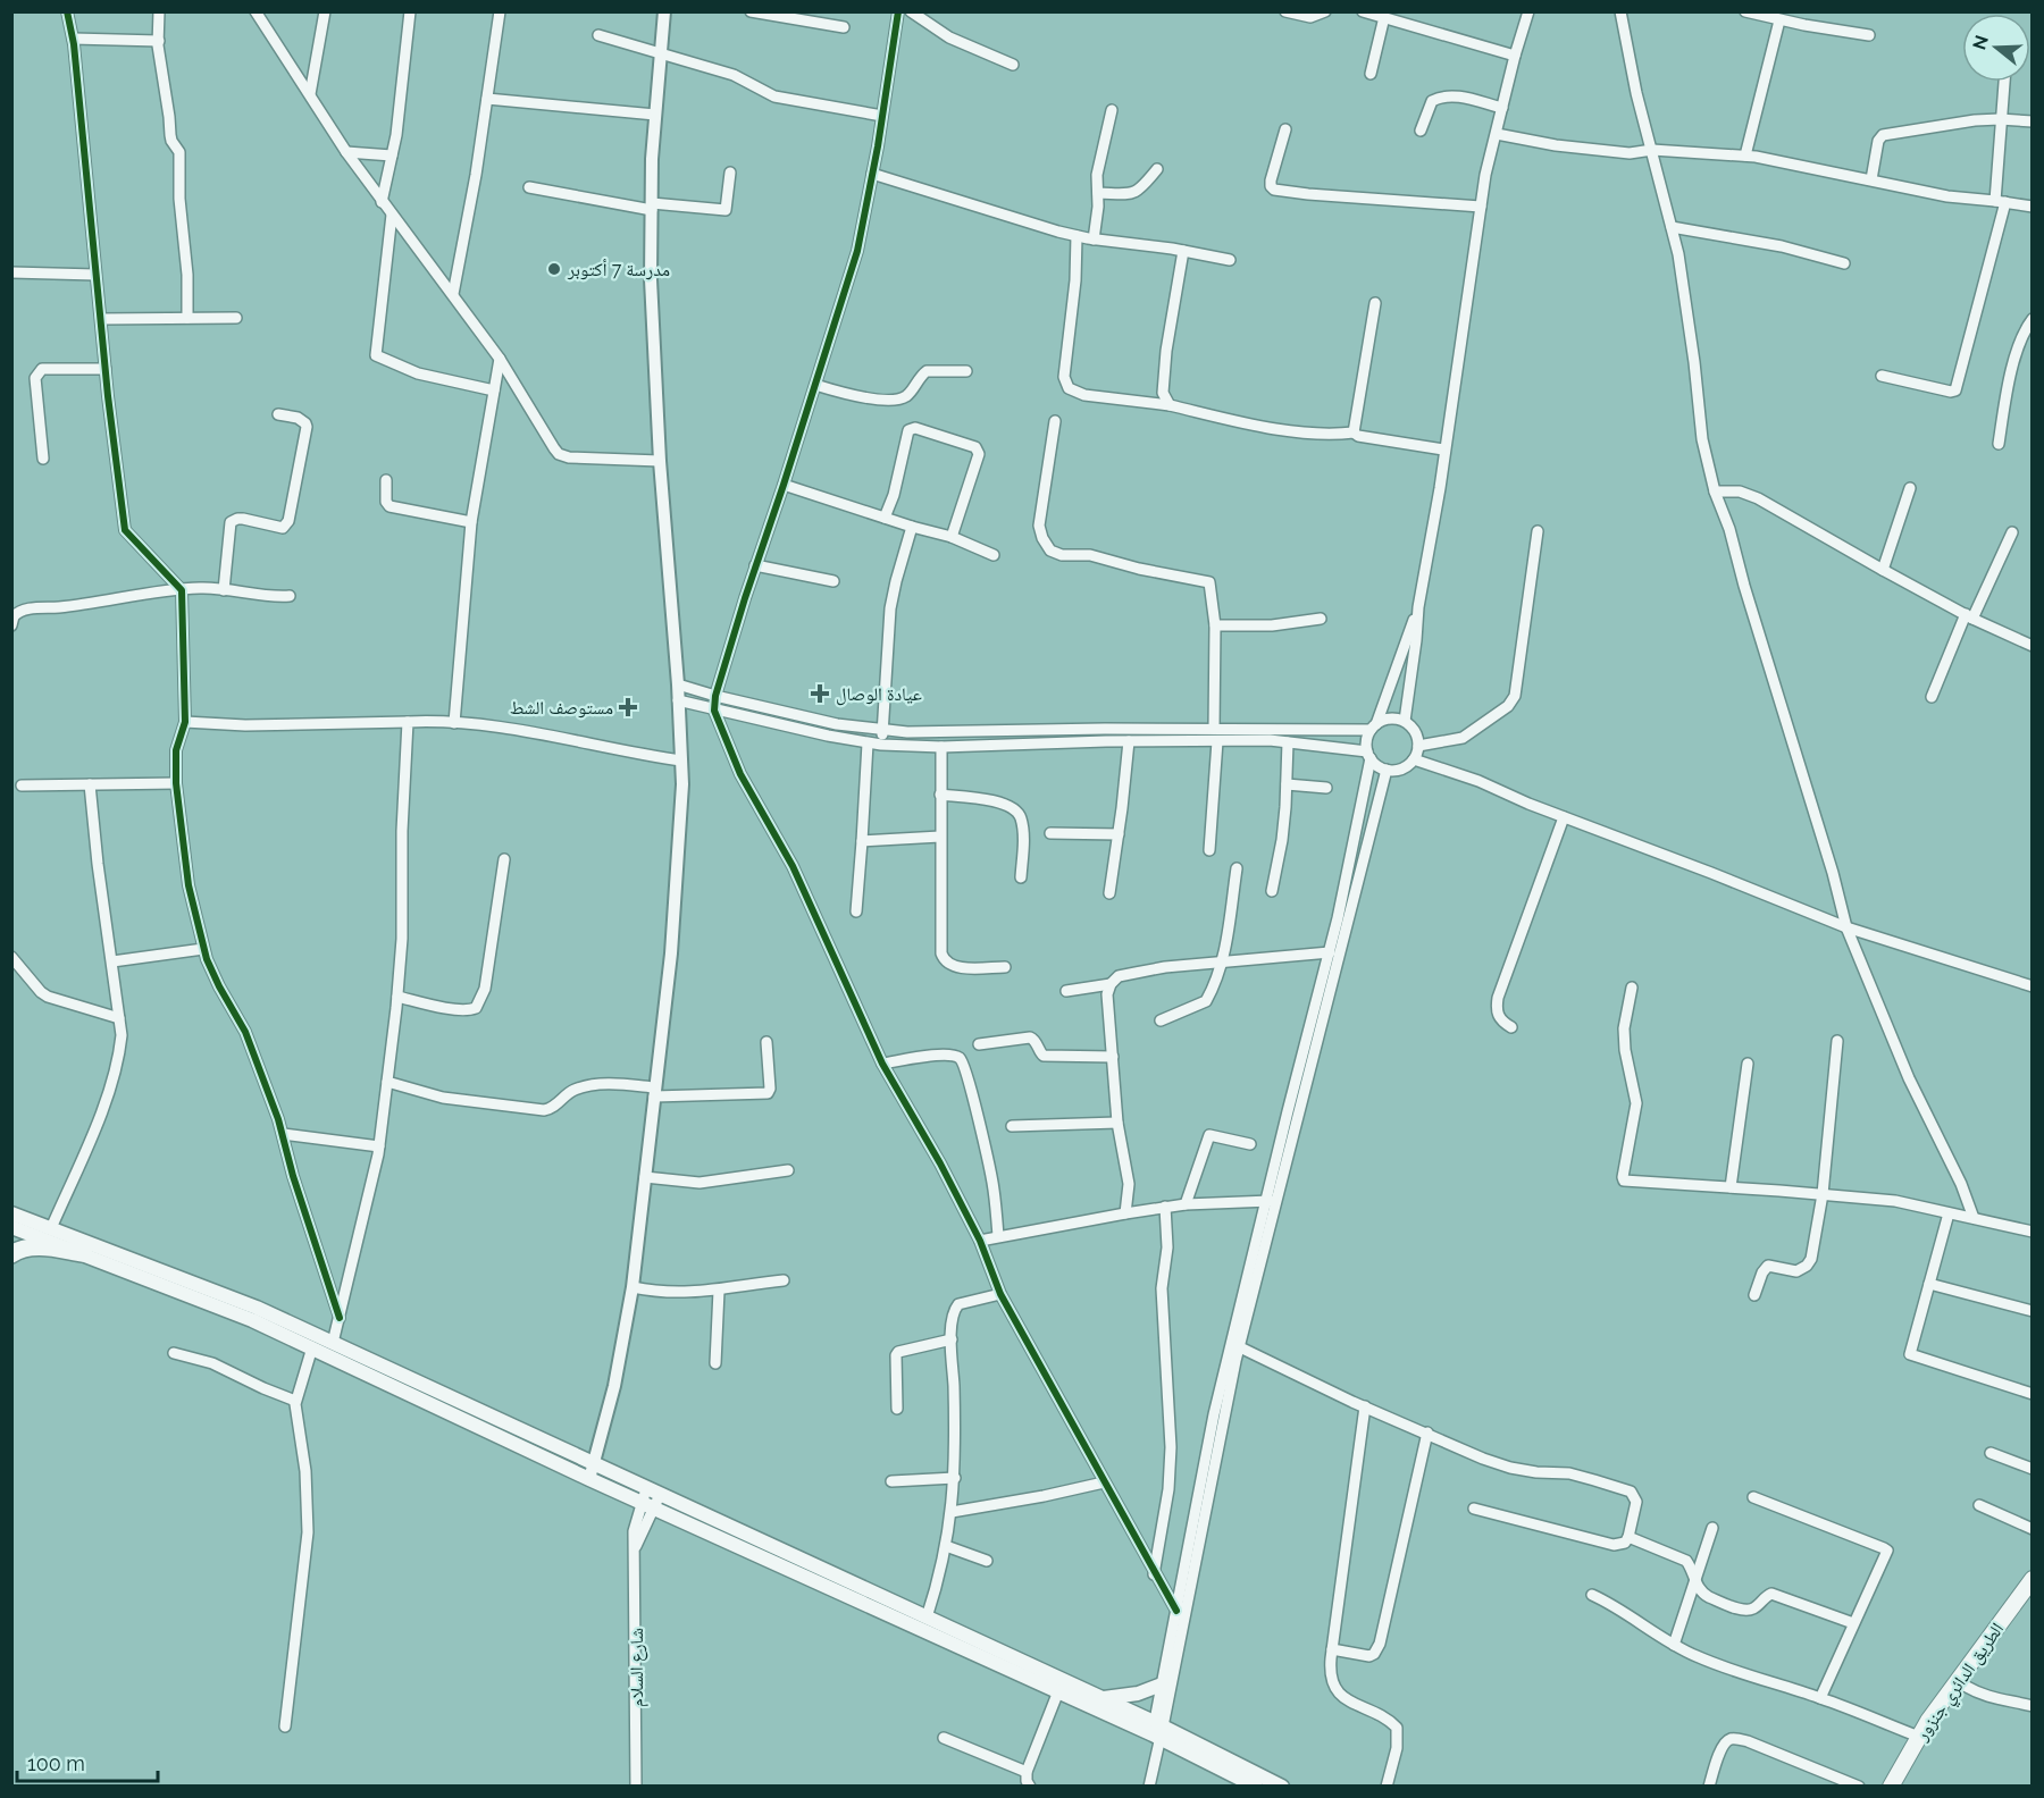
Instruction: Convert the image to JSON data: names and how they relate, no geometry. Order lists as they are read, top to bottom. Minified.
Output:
{"streets":{"main road":["الطريق الدائري جنزور"],"street":["شارع السلام"]},"places":{"other":["مدرسة 7 أكتوبر"],"health":["عيادة الوصال","مستوصف الشط"]},"scale_bar":"100 m","north":"left"}
